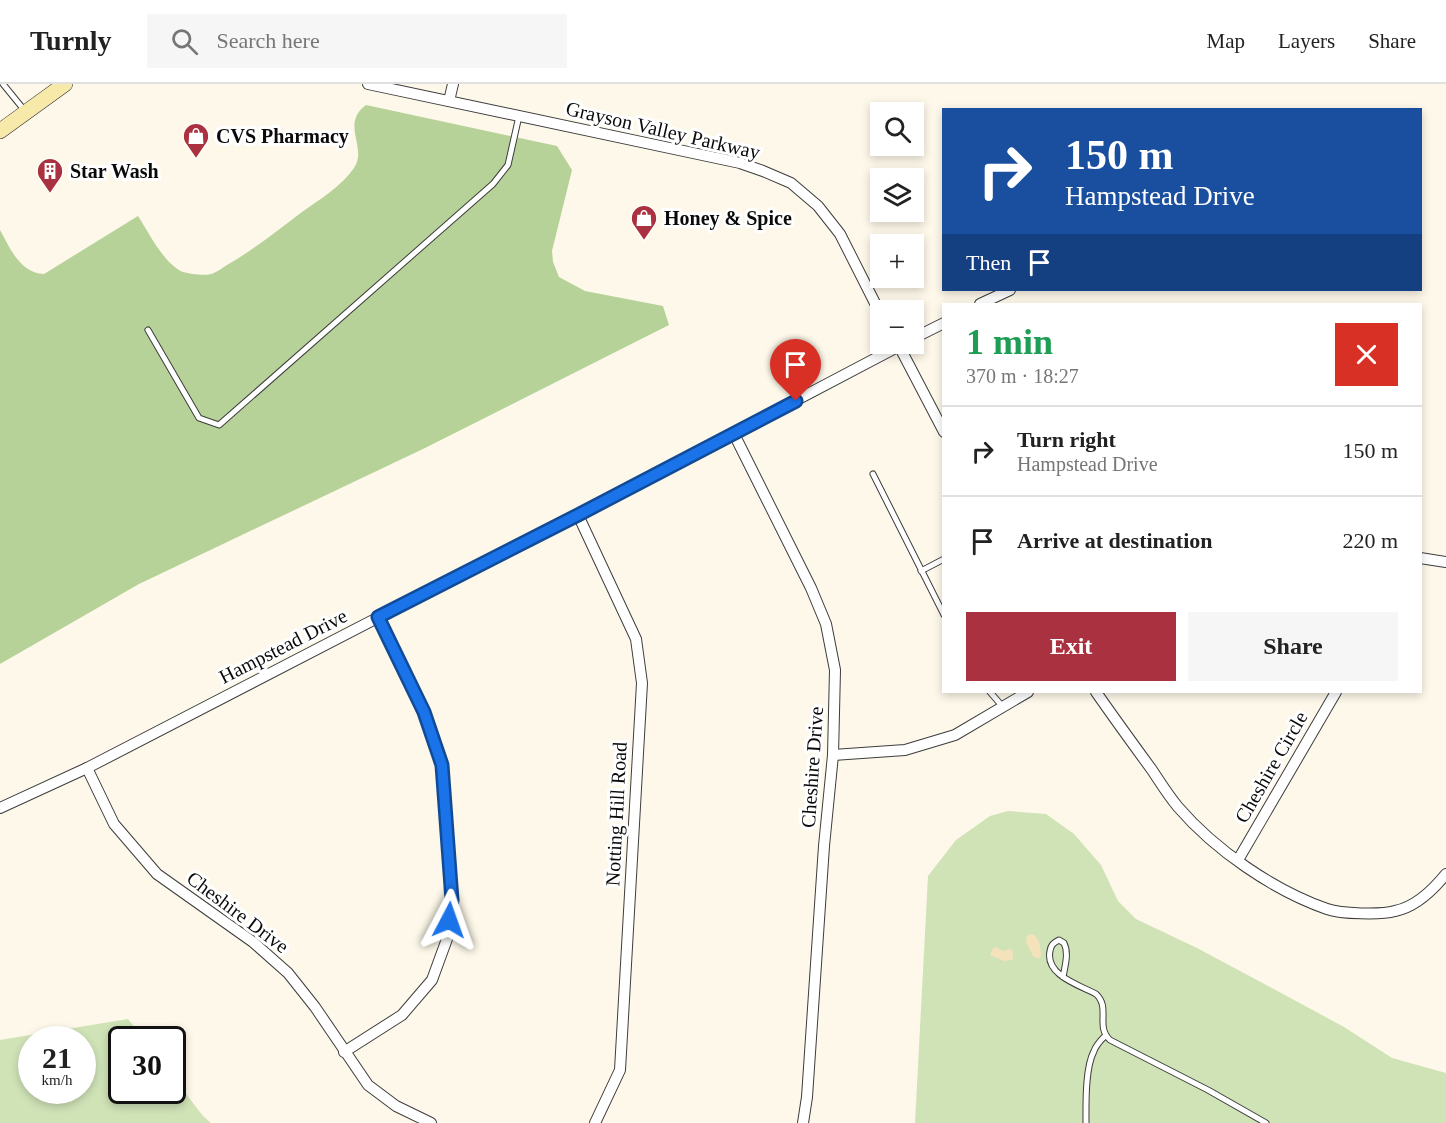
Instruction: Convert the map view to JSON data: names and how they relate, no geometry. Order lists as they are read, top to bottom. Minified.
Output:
{"streets":{"street":["Grayson Valley Parkway","Hampstead Drive","Cheshire Drive","Cheshire Circle","Notting Hill Road"]},"crossings":[["Hampstead Drive","Cheshire Drive"],["Hampstead Drive","Notting Hill Road"]],"places":{"shop":["CVS Pharmacy","Honey & Spice"],"building":["Star Wash"]},"page":{"header":"Turnly","search":"Search here","nav":["Map","Layers","Share"],"map_buttons":["+","−"],"turn":["150 m","Hampstead Drive"],"then":"Then","heading":["1 min","370 m · 18:27"],"list":[{"name":"Turn right","note":"Hampstead Drive","value":"150 m"},{"name":"Arrive at destination","value":"220 m"}],"buttons":["Exit","Share"],"speed":"21 km/h","limit":"30"}}
